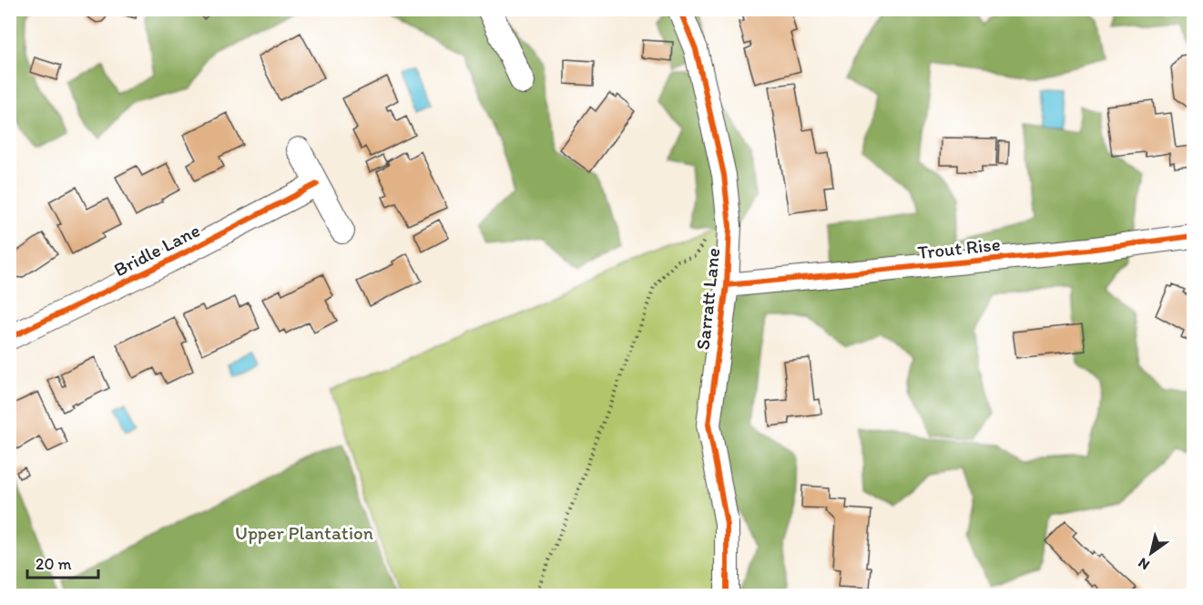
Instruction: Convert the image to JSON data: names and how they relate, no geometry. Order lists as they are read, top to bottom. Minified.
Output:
{"streets":{"street":["Trout Rise","Bridle Lane","Sarratt Lane"]},"crossings":[["Trout Rise","Sarratt Lane"]],"parks":["Upper Plantation"],"scale_bar":"20 m","north":"bottom left"}
